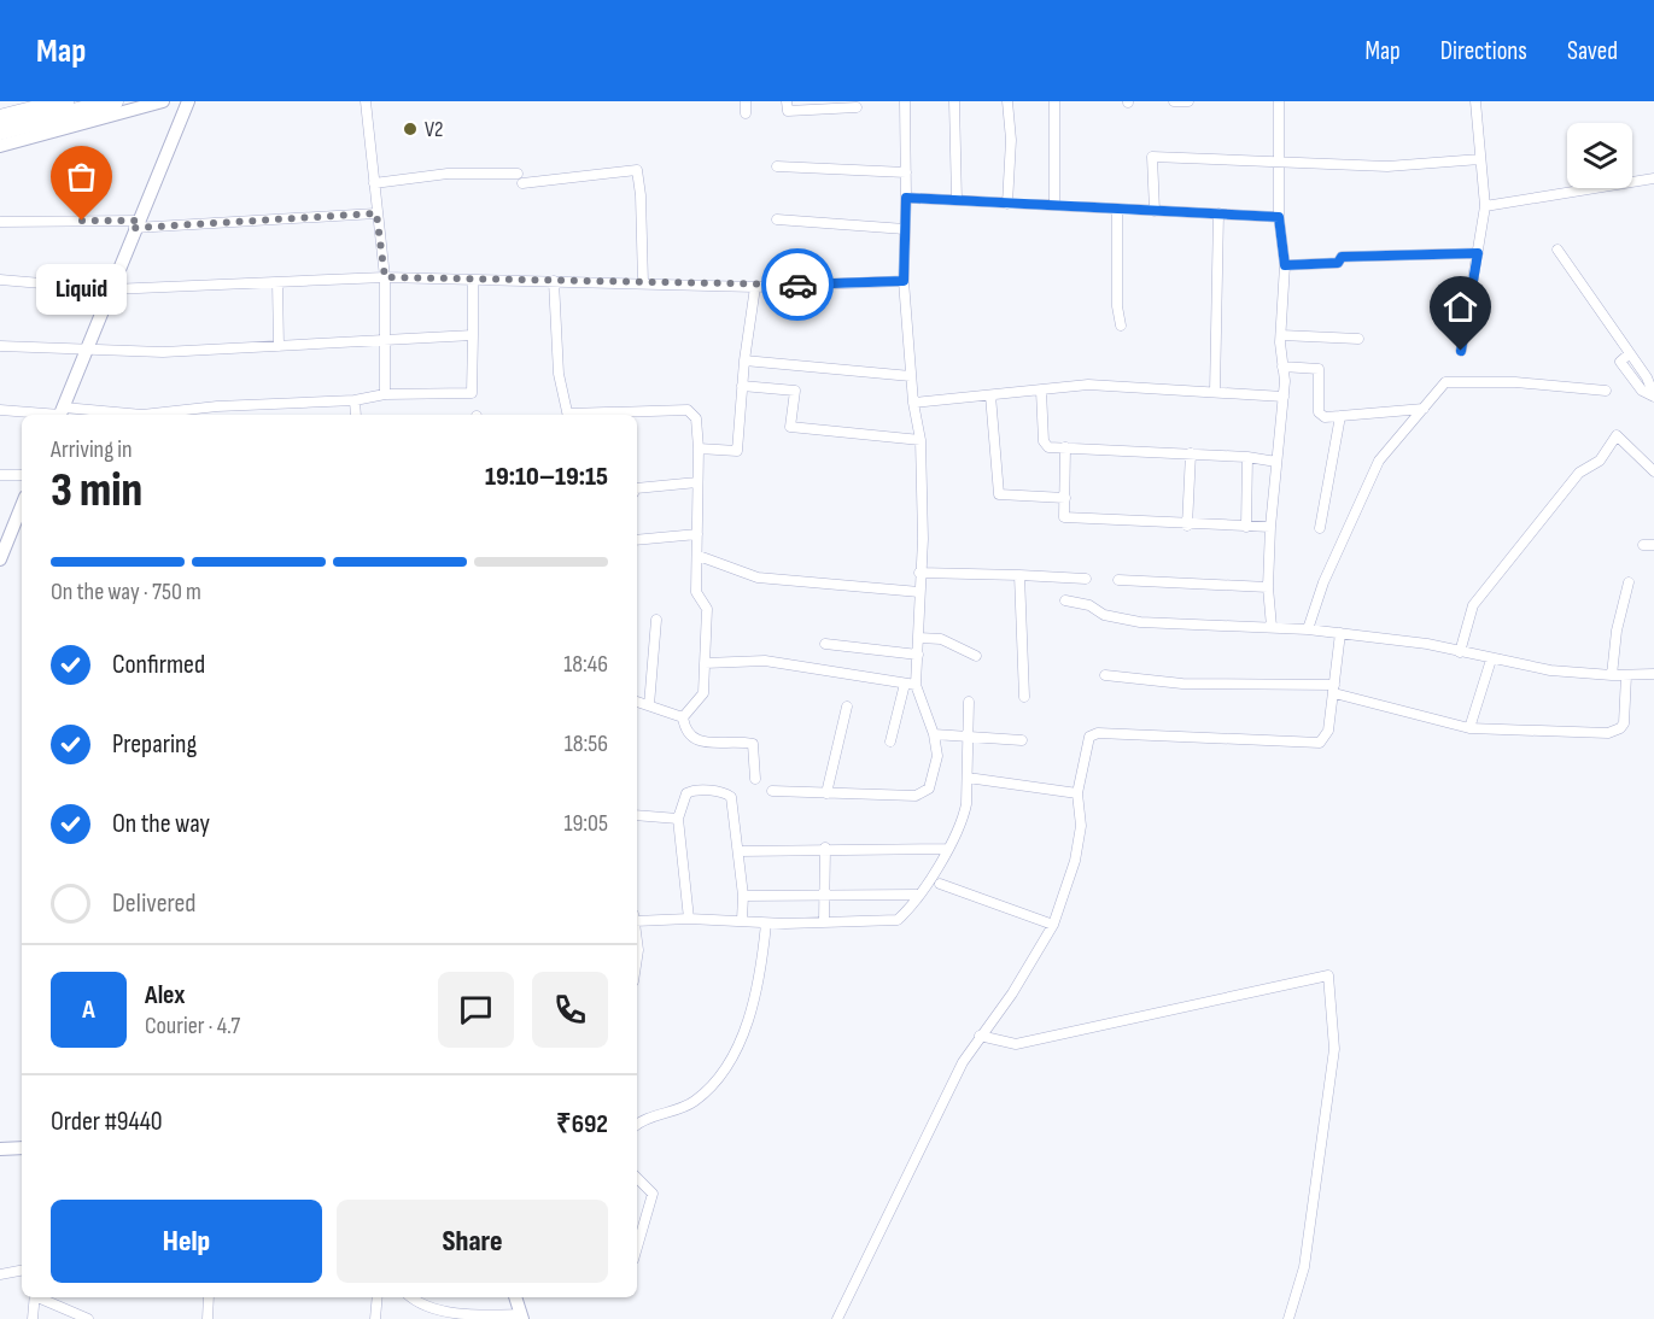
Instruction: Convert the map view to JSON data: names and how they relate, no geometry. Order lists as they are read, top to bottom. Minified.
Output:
{"places":["V2","Liquid"],"page":{"header":"Map","nav":["Map","Directions","Saved"],"bubble":"Liquid","heading":["3 min","Arriving in","19:10–19:15"],"panel":["Alex","Courier · 4.7","Order #9440","₹692"],"bar":"On the way · 750 m","list":[["Confirmed","18:46"],["Preparing","18:56"],["On the way","19:05"],"Delivered"],"round":"A","buttons":["Help","Share"]}}
